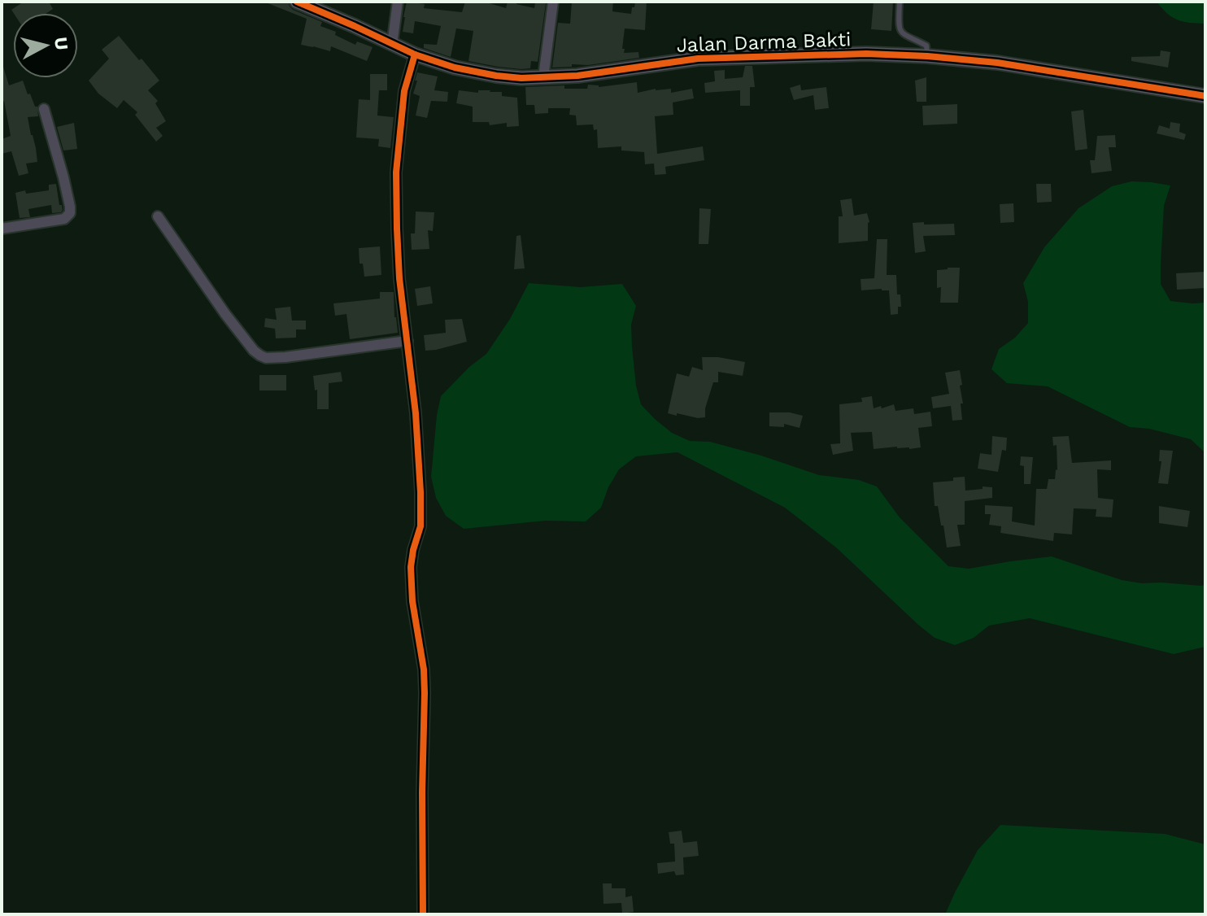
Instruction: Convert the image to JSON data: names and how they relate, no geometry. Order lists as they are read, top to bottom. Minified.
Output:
{"streets":{"street":["Jalan Darma Bakti"]},"north":"right"}
